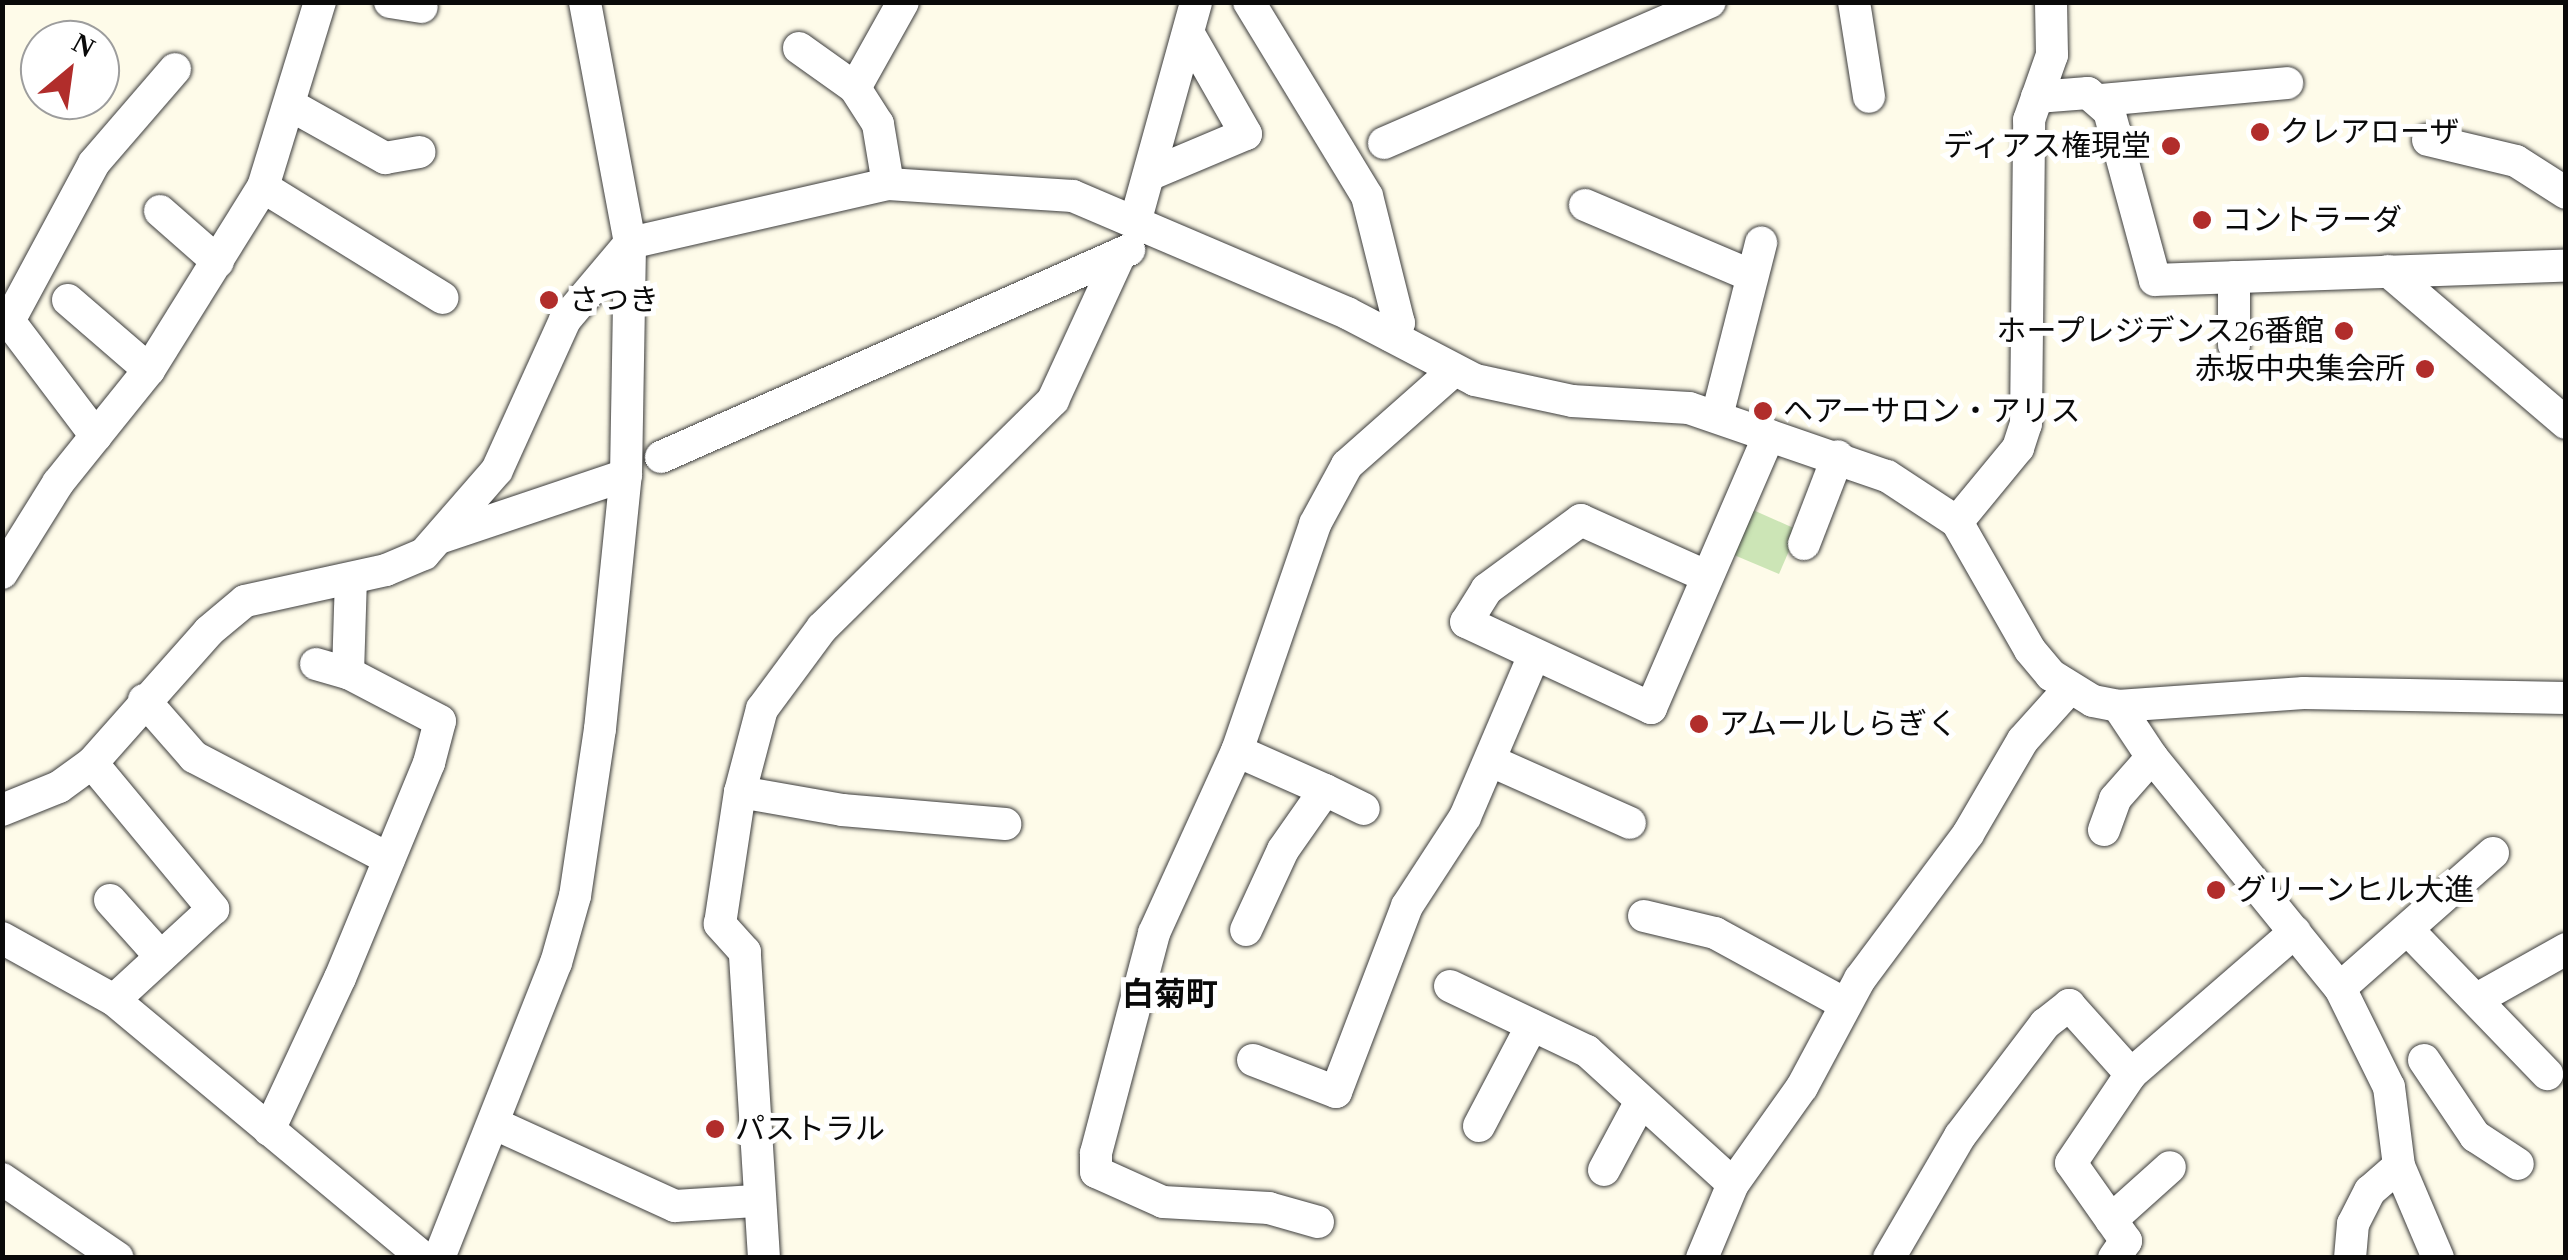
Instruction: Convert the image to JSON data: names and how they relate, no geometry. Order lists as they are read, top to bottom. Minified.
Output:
{"districts":["白菊町"],"places":["クレアローザ","ディアス権現堂","コントラーダ","さつき","ホープレジデンス26番館","赤坂中央集会所","ヘアーサロン・アリス","アムールしらぎく","グリーンヒル大進","パストラル"],"north":"top right"}
